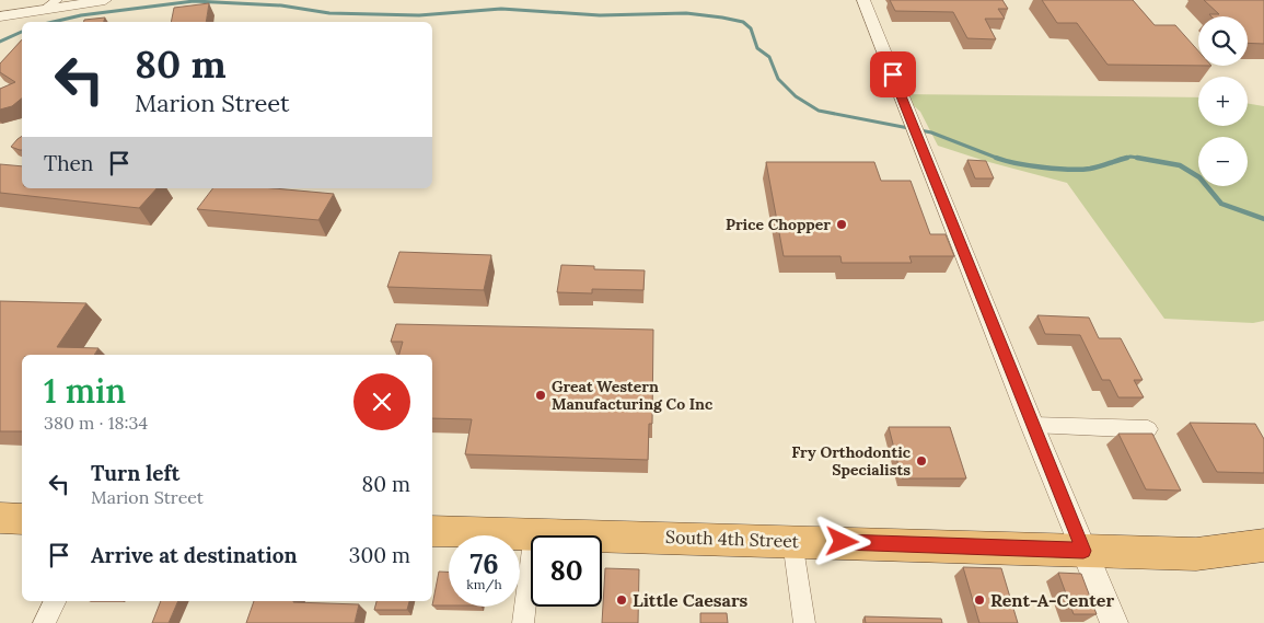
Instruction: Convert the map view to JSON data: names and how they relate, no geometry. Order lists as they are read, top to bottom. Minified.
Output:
{"streets":{"highway":["South 4th Street"]},"places":["Price Chopper","Great Western Manufacturing Co Inc","Fry Orthodontic Specialists","Little Caesars","Rent-A-Center"],"page":{"map_buttons":["+","−"],"turn":["80 m","Marion Street"],"then":"Then","heading":["1 min","380 m · 18:34"],"list":[{"name":"Turn left","note":"Marion Street","value":"80 m"},{"name":"Arrive at destination","value":"300 m"}],"speed":"76 km/h","limit":"80"}}
